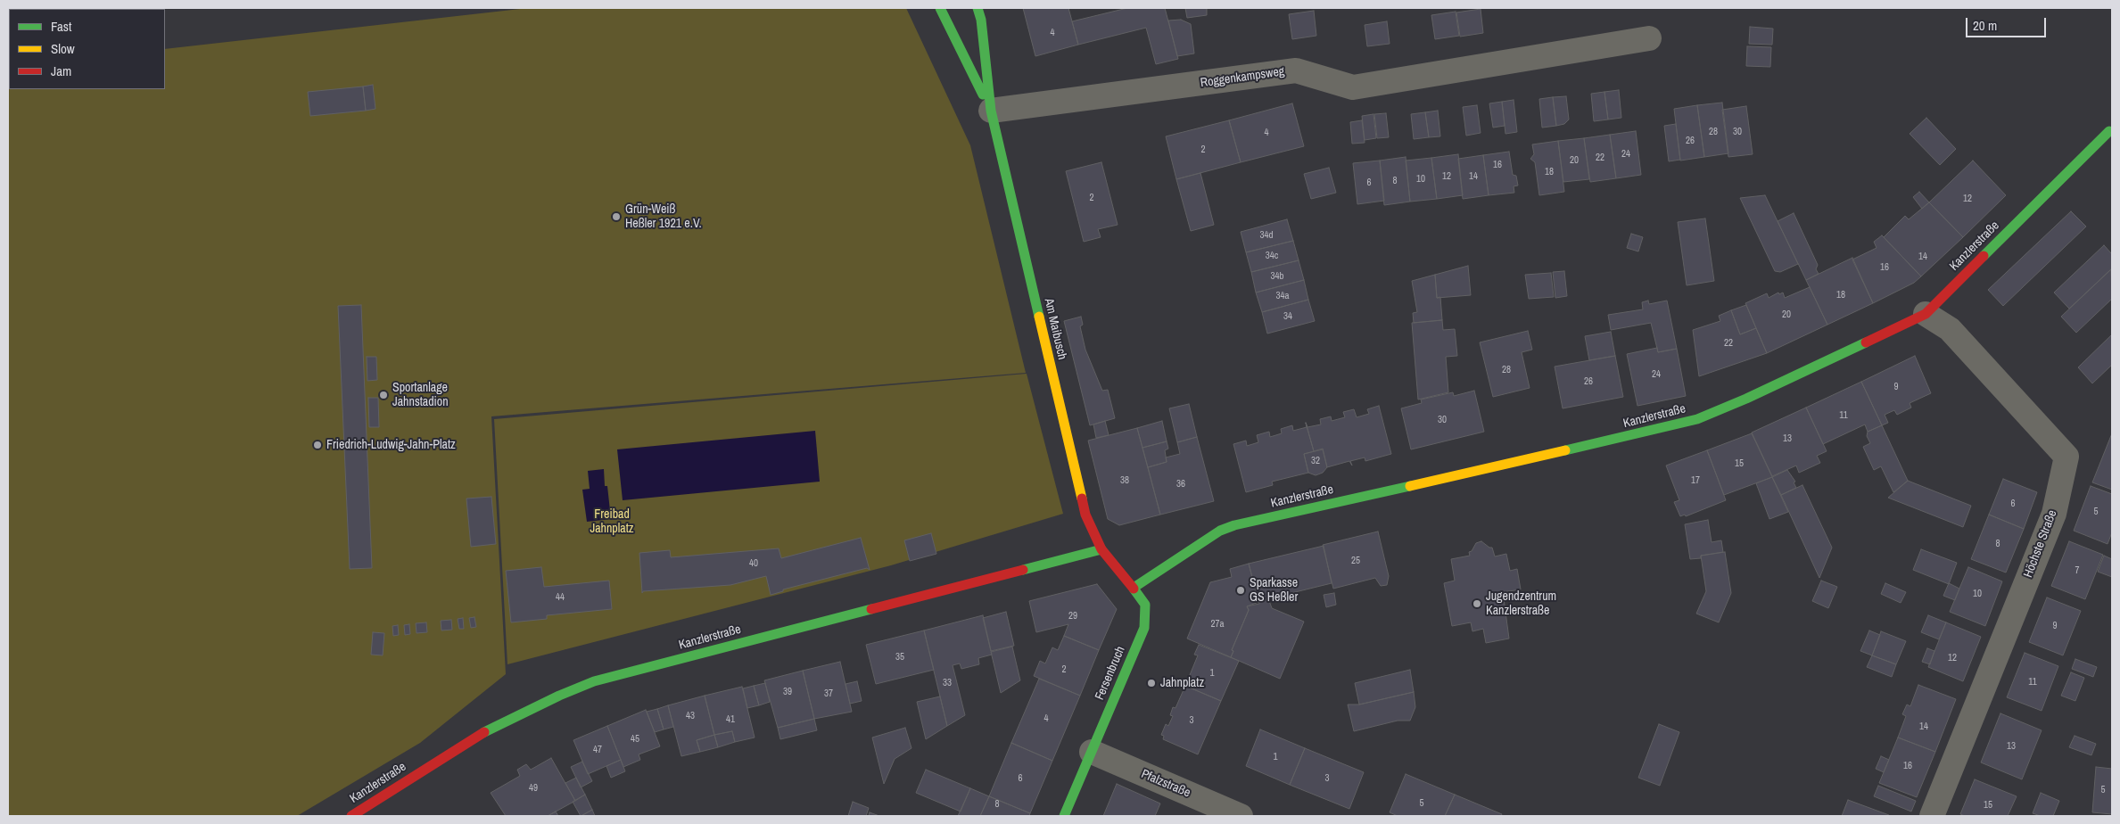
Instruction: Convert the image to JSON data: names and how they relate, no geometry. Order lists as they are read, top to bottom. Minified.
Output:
{"streets":{"street":["Roggenkampsweg","Kanzlerstraße","Am Maibusch","Höchste Straße","Fersenbruch","Pfalzstraße"]},"crossings":[["Roggenkampsweg","Am Maibusch"],["Kanzlerstraße","Am Maibusch"],["Kanzlerstraße","Höchste Straße"],["Kanzlerstraße","Fersenbruch"],["Am Maibusch","Fersenbruch"],["Fersenbruch","Pfalzstraße"]],"parks":["Freibad Jahnplatz"],"places":["Grün-Weiß Heßler 1921 e.V.","Sportanlage Jahnstadion","Friedrich-Ludwig-Jahn-Platz","Sparkasse GS Heßler","Jugendzentrum Kanzlerstraße","Jahnplatz"],"house_numbers":["4","28","30","4","26","2","24","22","20","16","18","12","14","10","8","6","2","12","34d","34c","14","16","34b","18","34a","20","34","22","28","24","26","9","11","30","13","32","15","38","17","36","6","5","8","25","40","7","10","44","29","27a","9","35","12","2","1","11","33","39","37","43","4","41","3","14","45","13","47","1","16","6","3","49","5","5","8","15"],"legend":["Fast","Slow","Jam"],"scale_bar":"20 m"}
